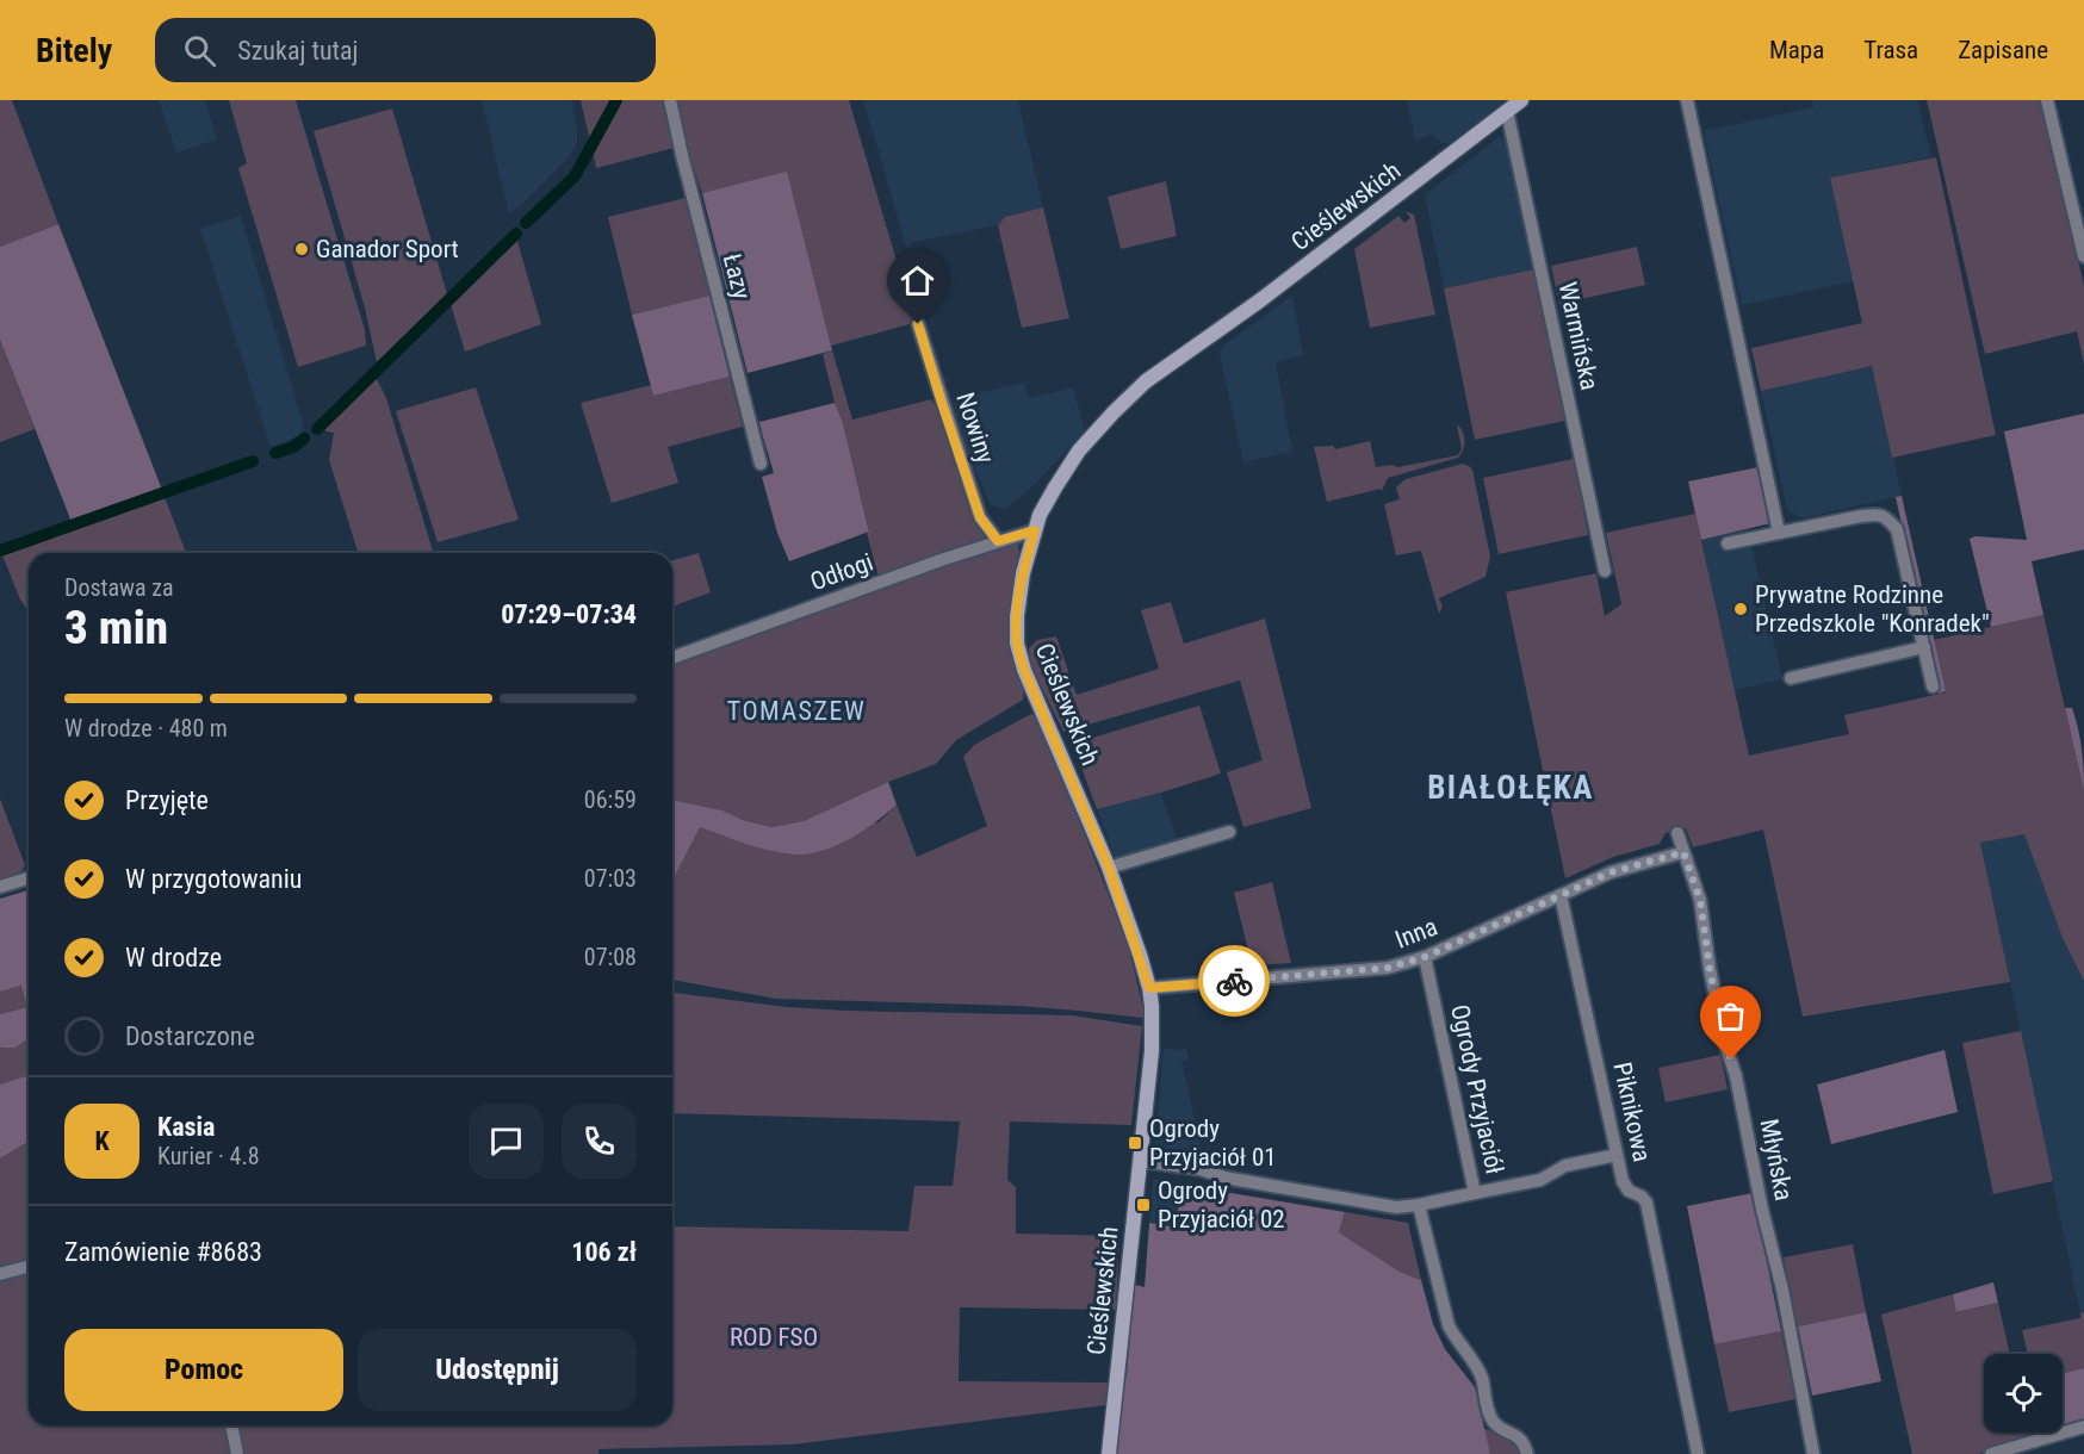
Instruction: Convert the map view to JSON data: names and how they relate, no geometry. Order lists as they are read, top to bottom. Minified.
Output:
{"streets":{"street":["Cieślewskich","Łazy","Warmińska","Nowiny","Odłogi","Inna","Ogrody Przyjaciół","Piknikowa","Młyńska"]},"crossings":[["Cieślewskich","Warmińska"],["Cieślewskich","Odłogi"],["Cieślewskich","Inna"],["Cieślewskich","Ogrody Przyjaciół"],["Nowiny","Odłogi"],["Inna","Ogrody Przyjaciół"],["Inna","Piknikowa"],["Inna","Młyńska"]],"districts":["TOMASZEW","BIAŁOŁĘKA"],"parks":["ROD FSO"],"places":{"other":["Ganador Sport","Prywatne Rodzinne Przedszkole \"Konradek\""],"transit":["Ogrody Przyjaciół 01","Ogrody Przyjaciół 02"]},"page":{"header":"Bitely","search":"Szukaj tutaj","nav":["Mapa","Trasa","Zapisane"],"heading":["3 min","Dostawa za","07:29–07:34"],"panel":["Kasia","Kurier · 4.8","Zamówienie #8683","106 zł"],"bar":"W drodze · 480 m","list":[["Przyjęte","06:59"],["W przygotowaniu","07:03"],["W drodze","07:08"],"Dostarczone"],"round":"K","buttons":["Pomoc","Udostępnij"]}}
